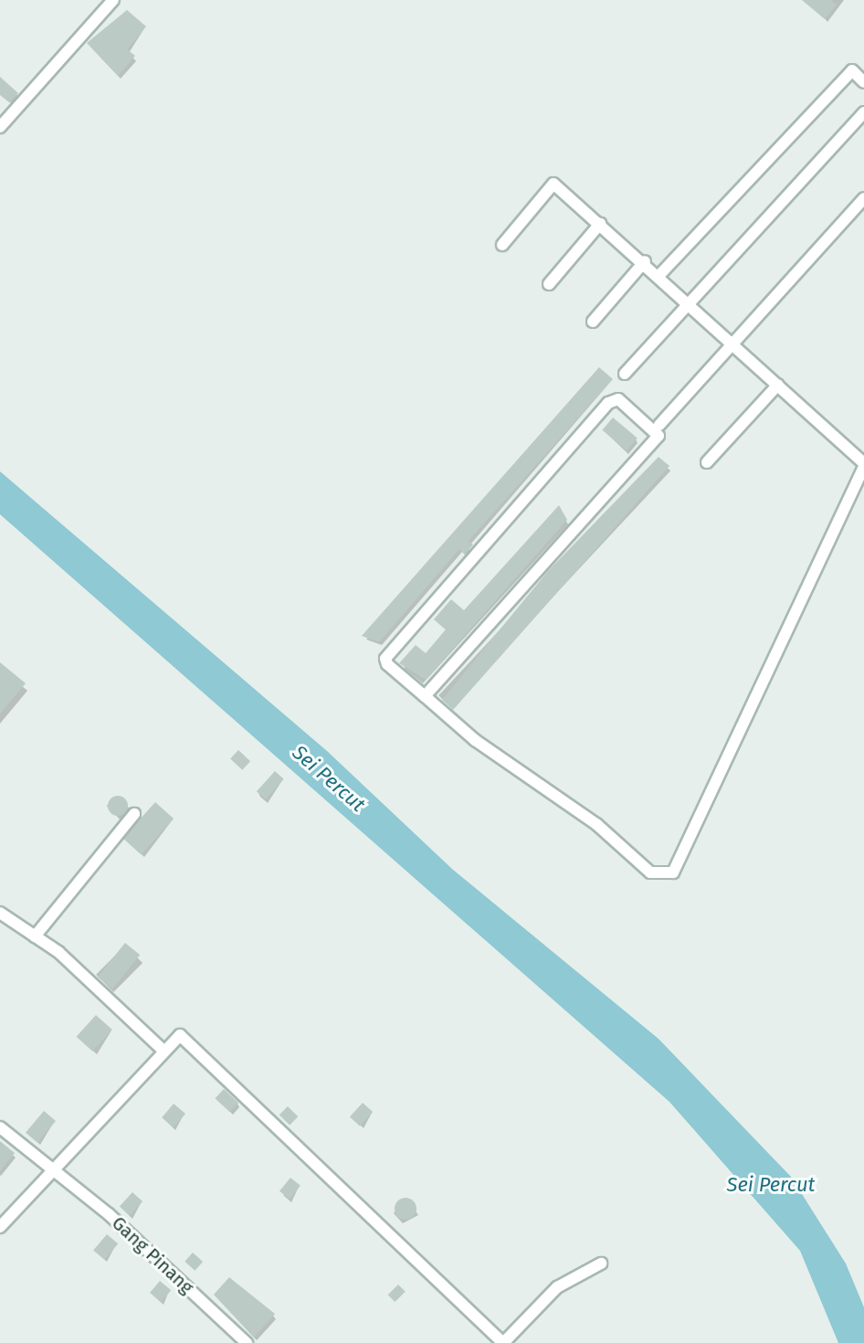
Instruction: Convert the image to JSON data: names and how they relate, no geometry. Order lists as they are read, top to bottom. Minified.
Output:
{"streets":{"street":["Gang Pinang"]},"water":["Sei Percut"]}
